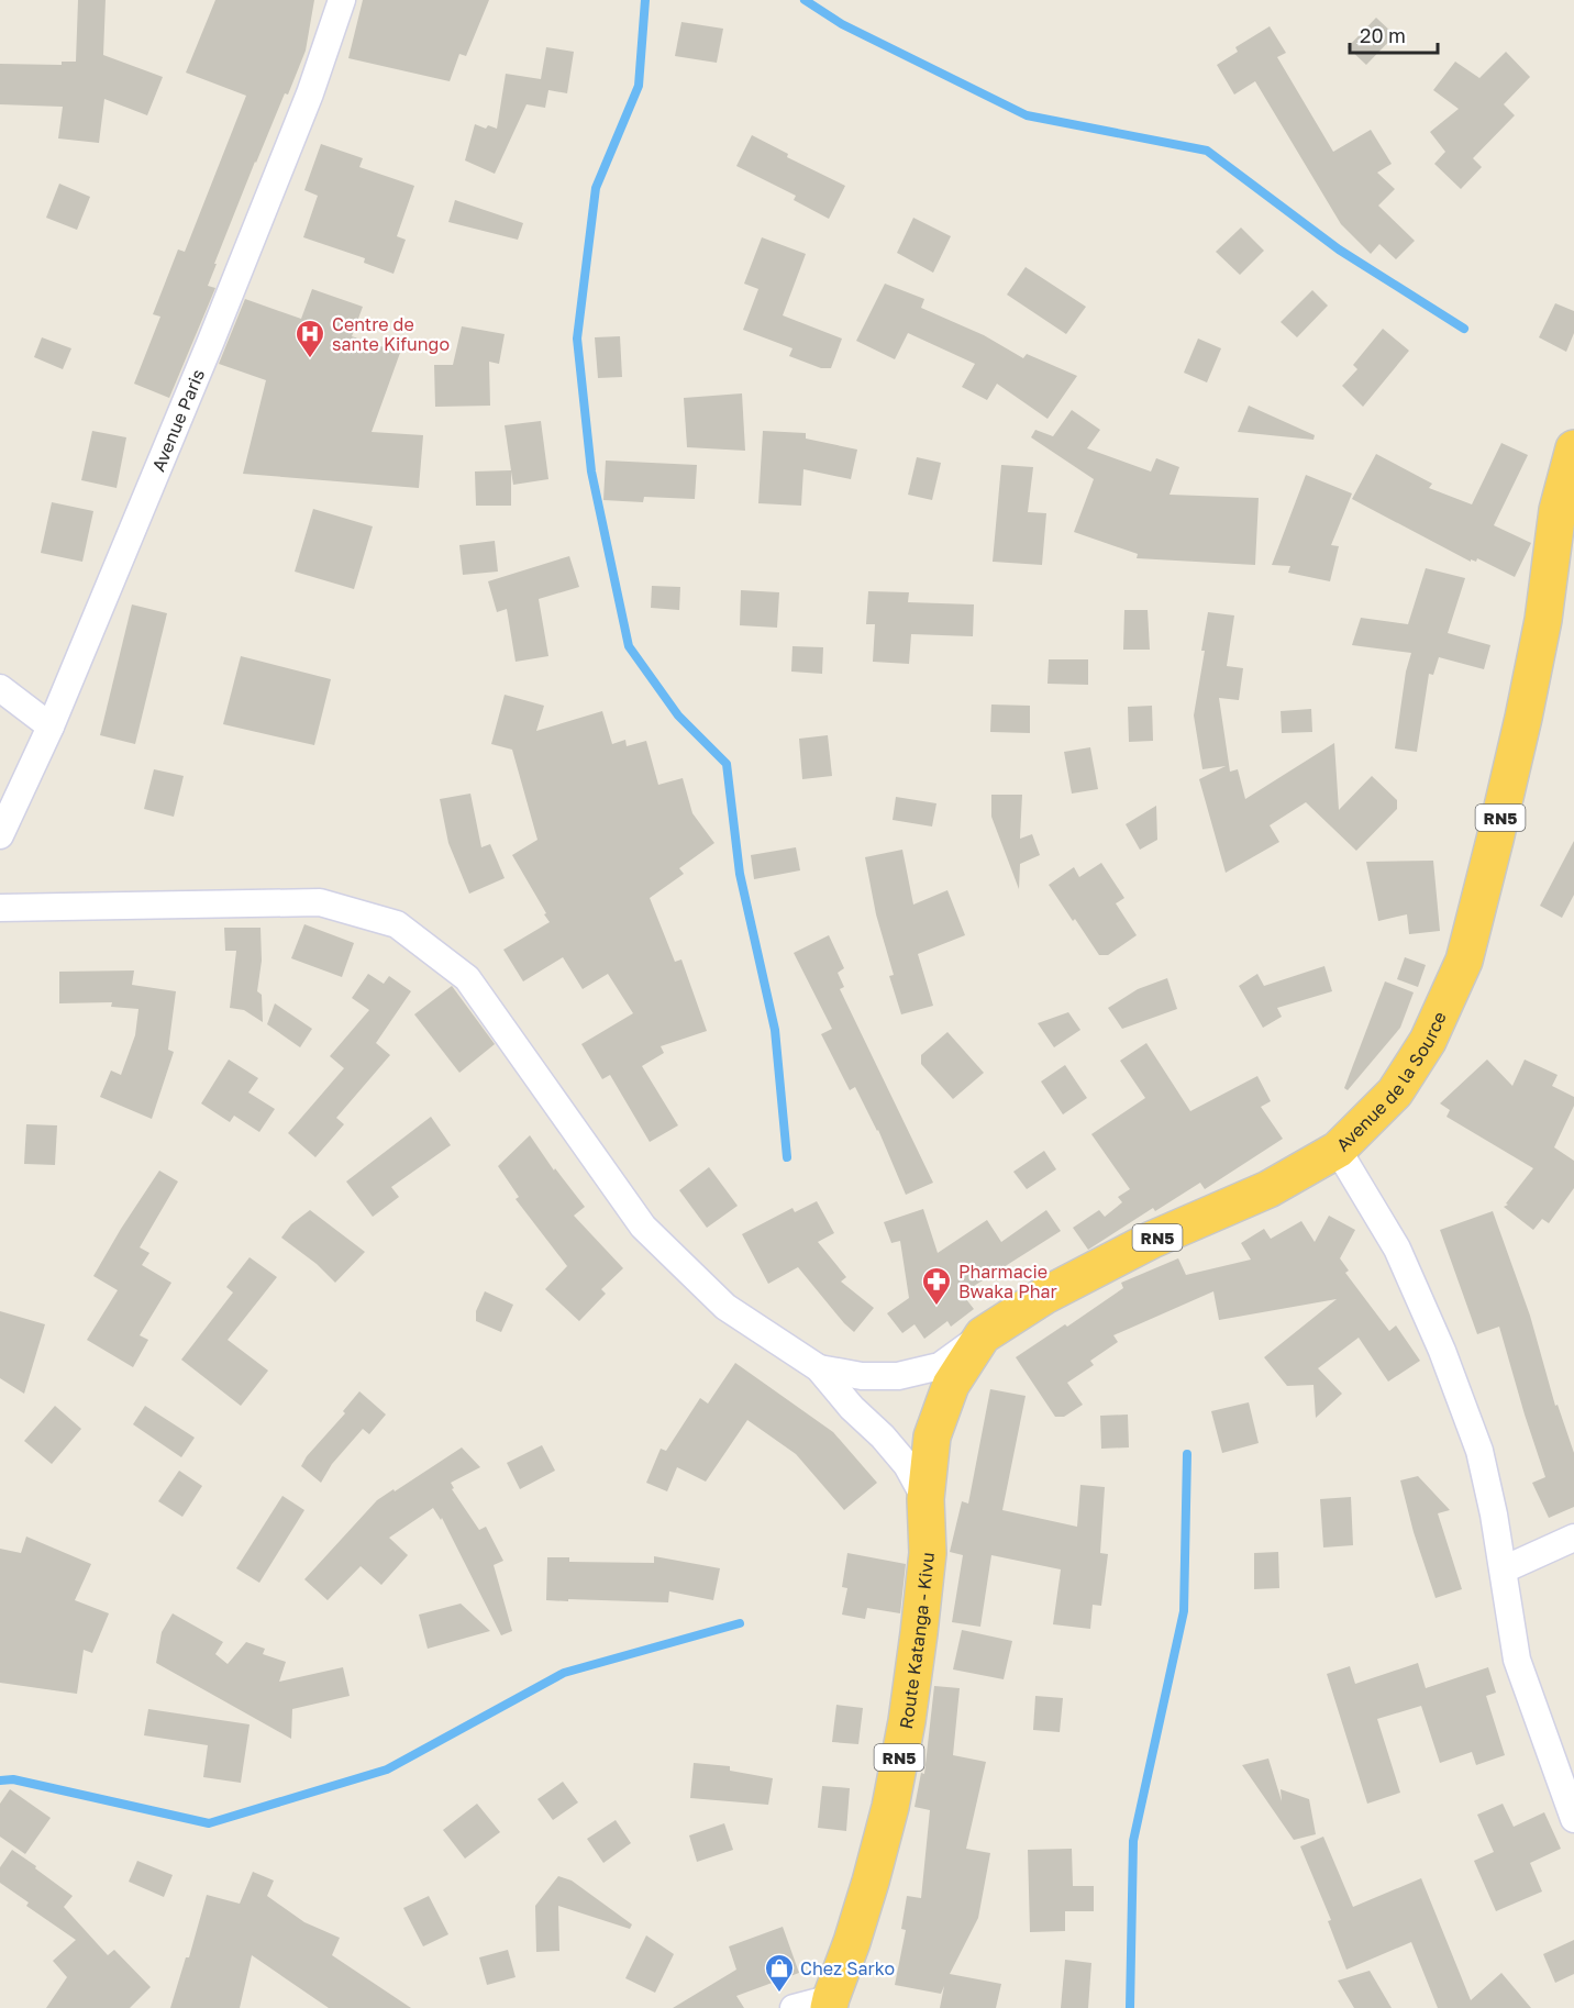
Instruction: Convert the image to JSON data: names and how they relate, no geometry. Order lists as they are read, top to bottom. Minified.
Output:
{"streets":{"highway":["RN5","Avenue de la Source","Route Katanga - Kivu"],"street":["Avenue Paris"]},"crossings":[["Avenue de la Source","Route Katanga - Kivu"]],"places":{"hospital":["Centre de sante Kifungo"],"pharmacy":["Pharmacie Bwaka Phar"],"shop":["Chez Sarko"]},"scale_bar":"20 m"}
